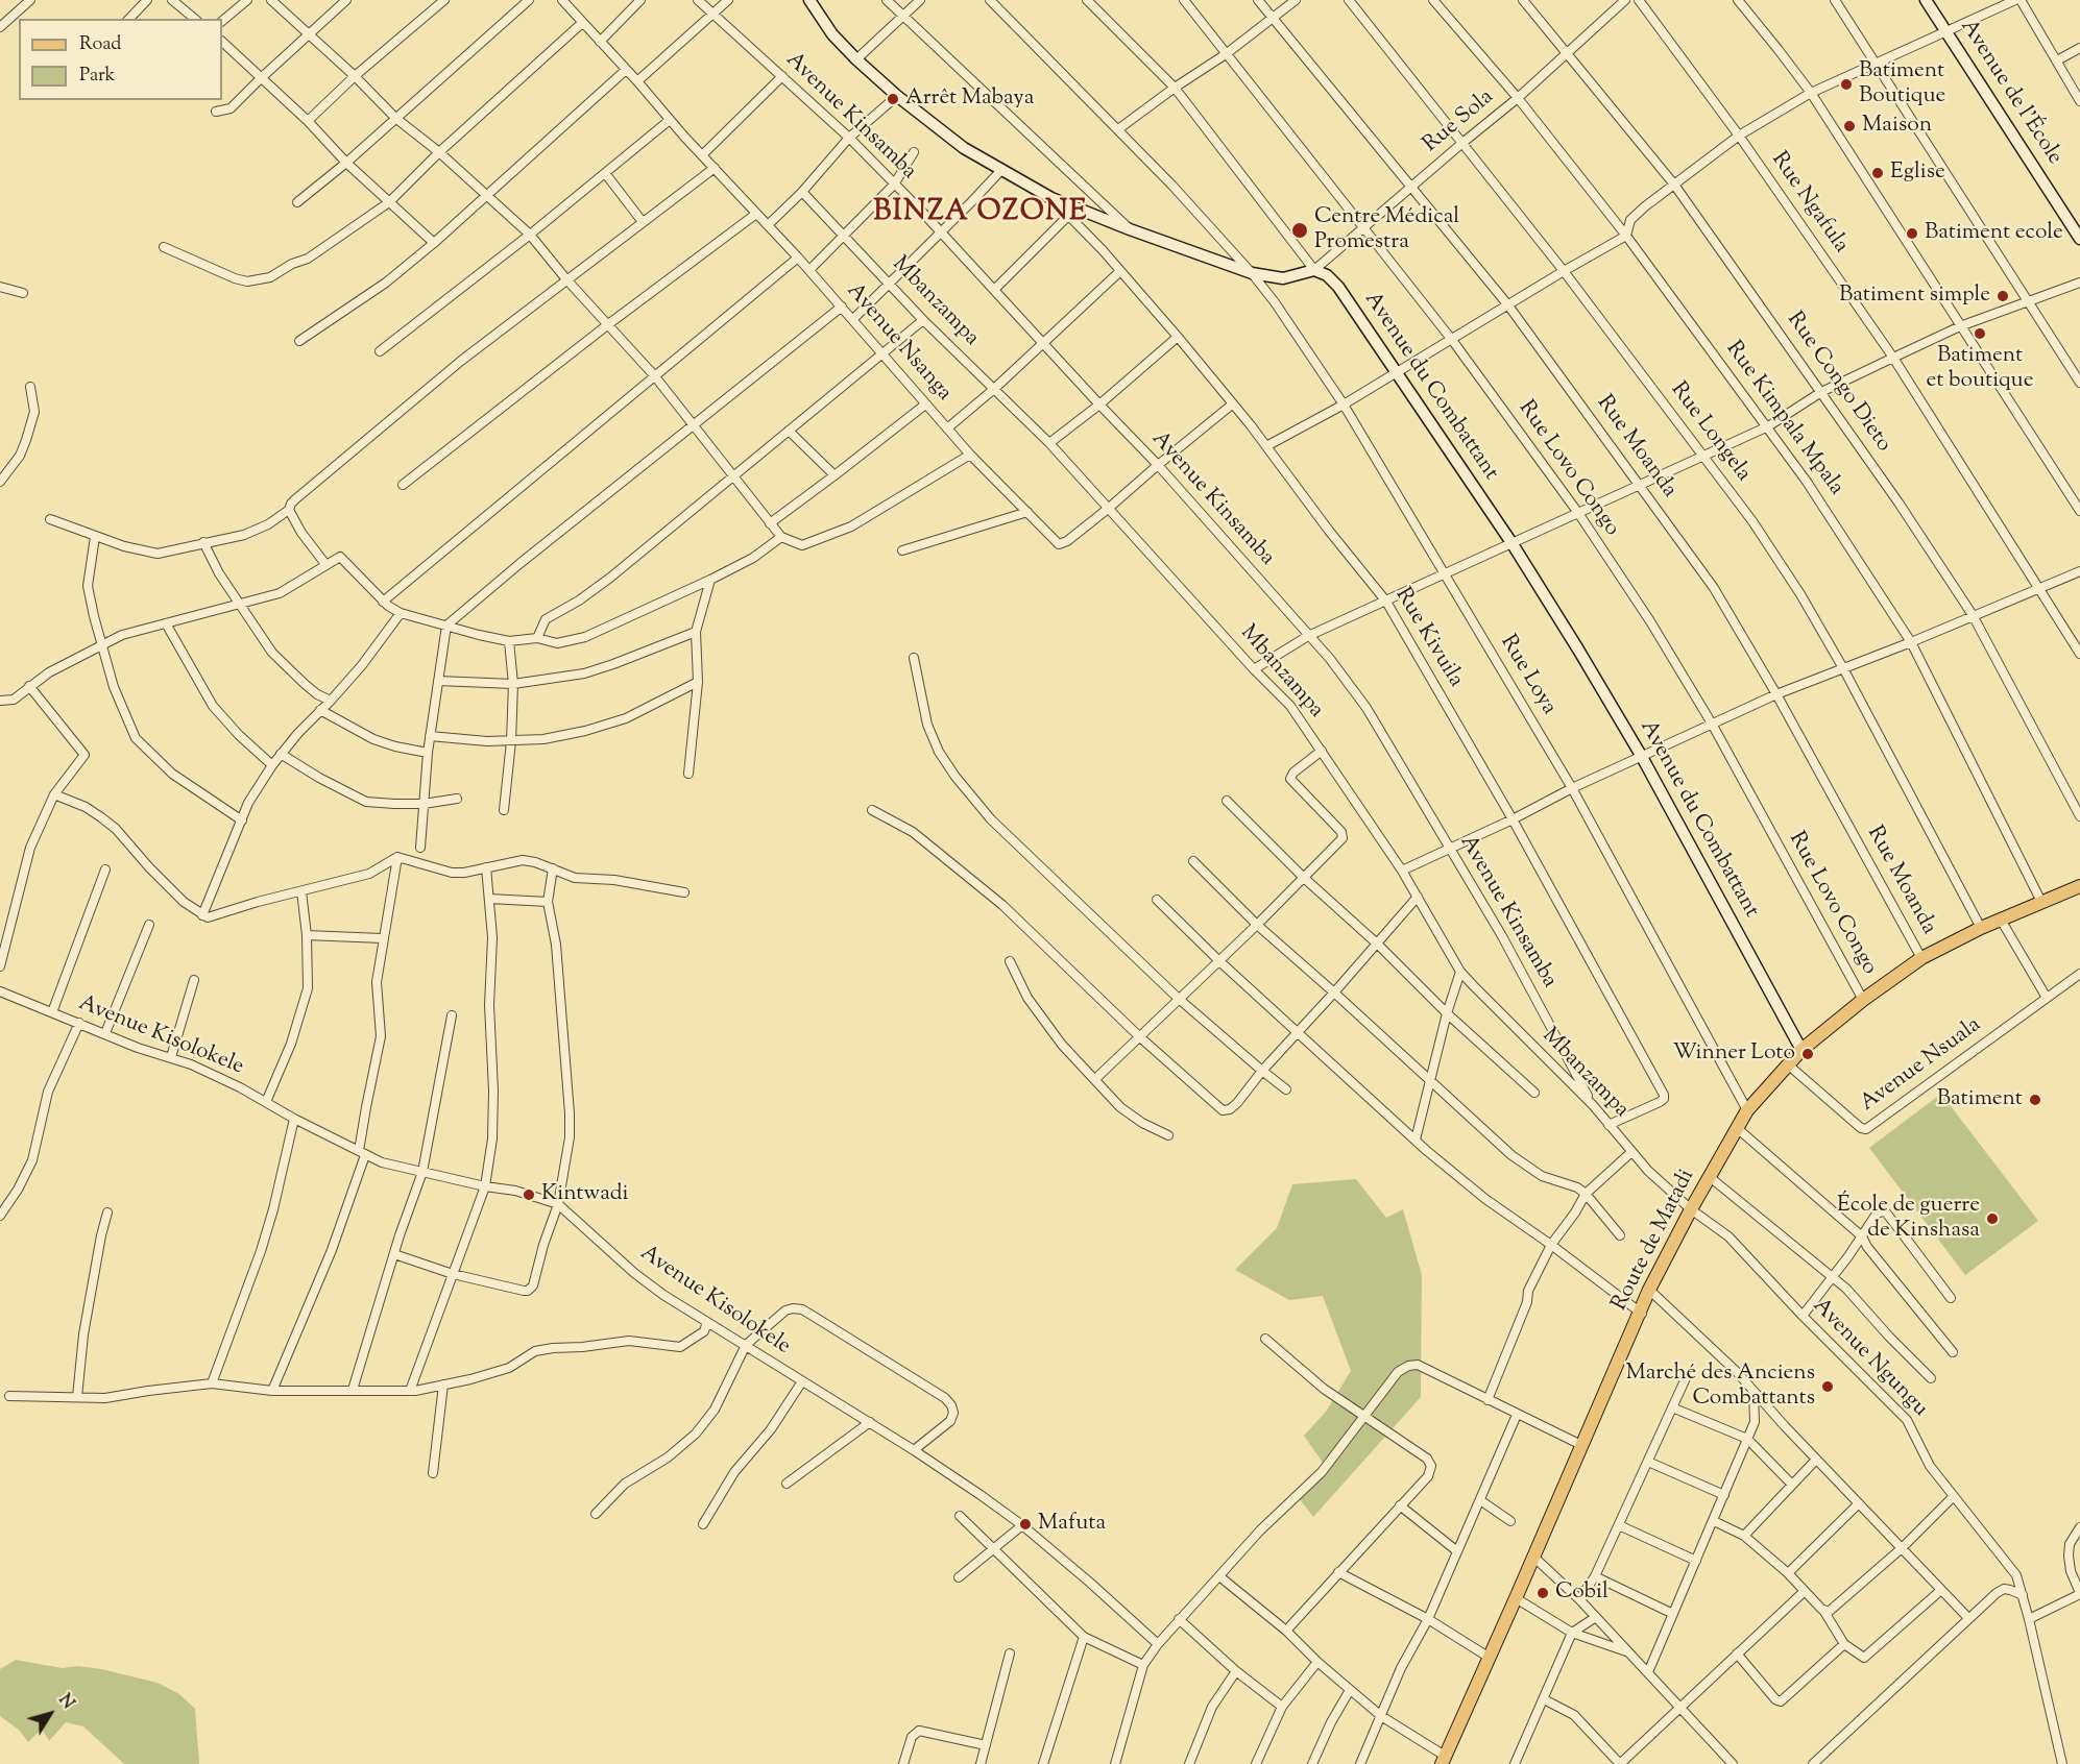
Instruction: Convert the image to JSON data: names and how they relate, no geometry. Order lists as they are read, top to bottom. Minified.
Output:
{"streets":{"main road":["Route de Matadi"],"street":["Avenue de l'École","Avenue Kinsamba","Rue Sola","Rue Ngafula","Mbanzampa","Avenue Nsanga","Rue Congo Dieto","Avenue du Combattant","Rue Kimpala Mpala","Rue Longela","Rue Moanda","Rue Lovo Congo","Rue Kivuila","Rue Loya","Avenue Kisolokele","Avenue Nsuala","Avenue Ngungu"]},"crossings":[["Avenue Kinsamba","Mbanzampa"],["Avenue Kinsamba","Avenue Nsanga"],["Rue Sola","Rue Congo Dieto"],["Rue Sola","Avenue du Combattant"],["Rue Sola","Rue Kimpala Mpala"],["Rue Sola","Rue Longela"],["Rue Sola","Rue Moanda"],["Rue Sola","Rue Lovo Congo"],["Mbanzampa","Avenue Nsanga"],["Mbanzampa","Rue Kivuila"],["Mbanzampa","Route de Matadi"],["Mbanzampa","Avenue Ngungu"],["Avenue Nsanga","Rue Kivuila"],["Avenue du Combattant","Route de Matadi"],["Rue Kimpala Mpala","Route de Matadi"],["Rue Longela","Route de Matadi"],["Rue Moanda","Route de Matadi"],["Rue Lovo Congo","Route de Matadi"],["Rue Loya","Route de Matadi"],["Avenue Nsuala","Route de Matadi"],["Route de Matadi","Avenue Ngungu"]],"districts":["BINZA OZONE"],"places":["Batiment Boutique","Arrêt Mabaya","Maison","Eglise","Centre Médical Promestra","Batiment ecole","Batiment simple","Batiment et boutique","Winner Loto","Batiment","Kintwadi","École de guerre de Kinshasa","Marché des Anciens Combattants","Mafuta","Cobil"],"legend":["Road","Park"],"north":"top right"}
